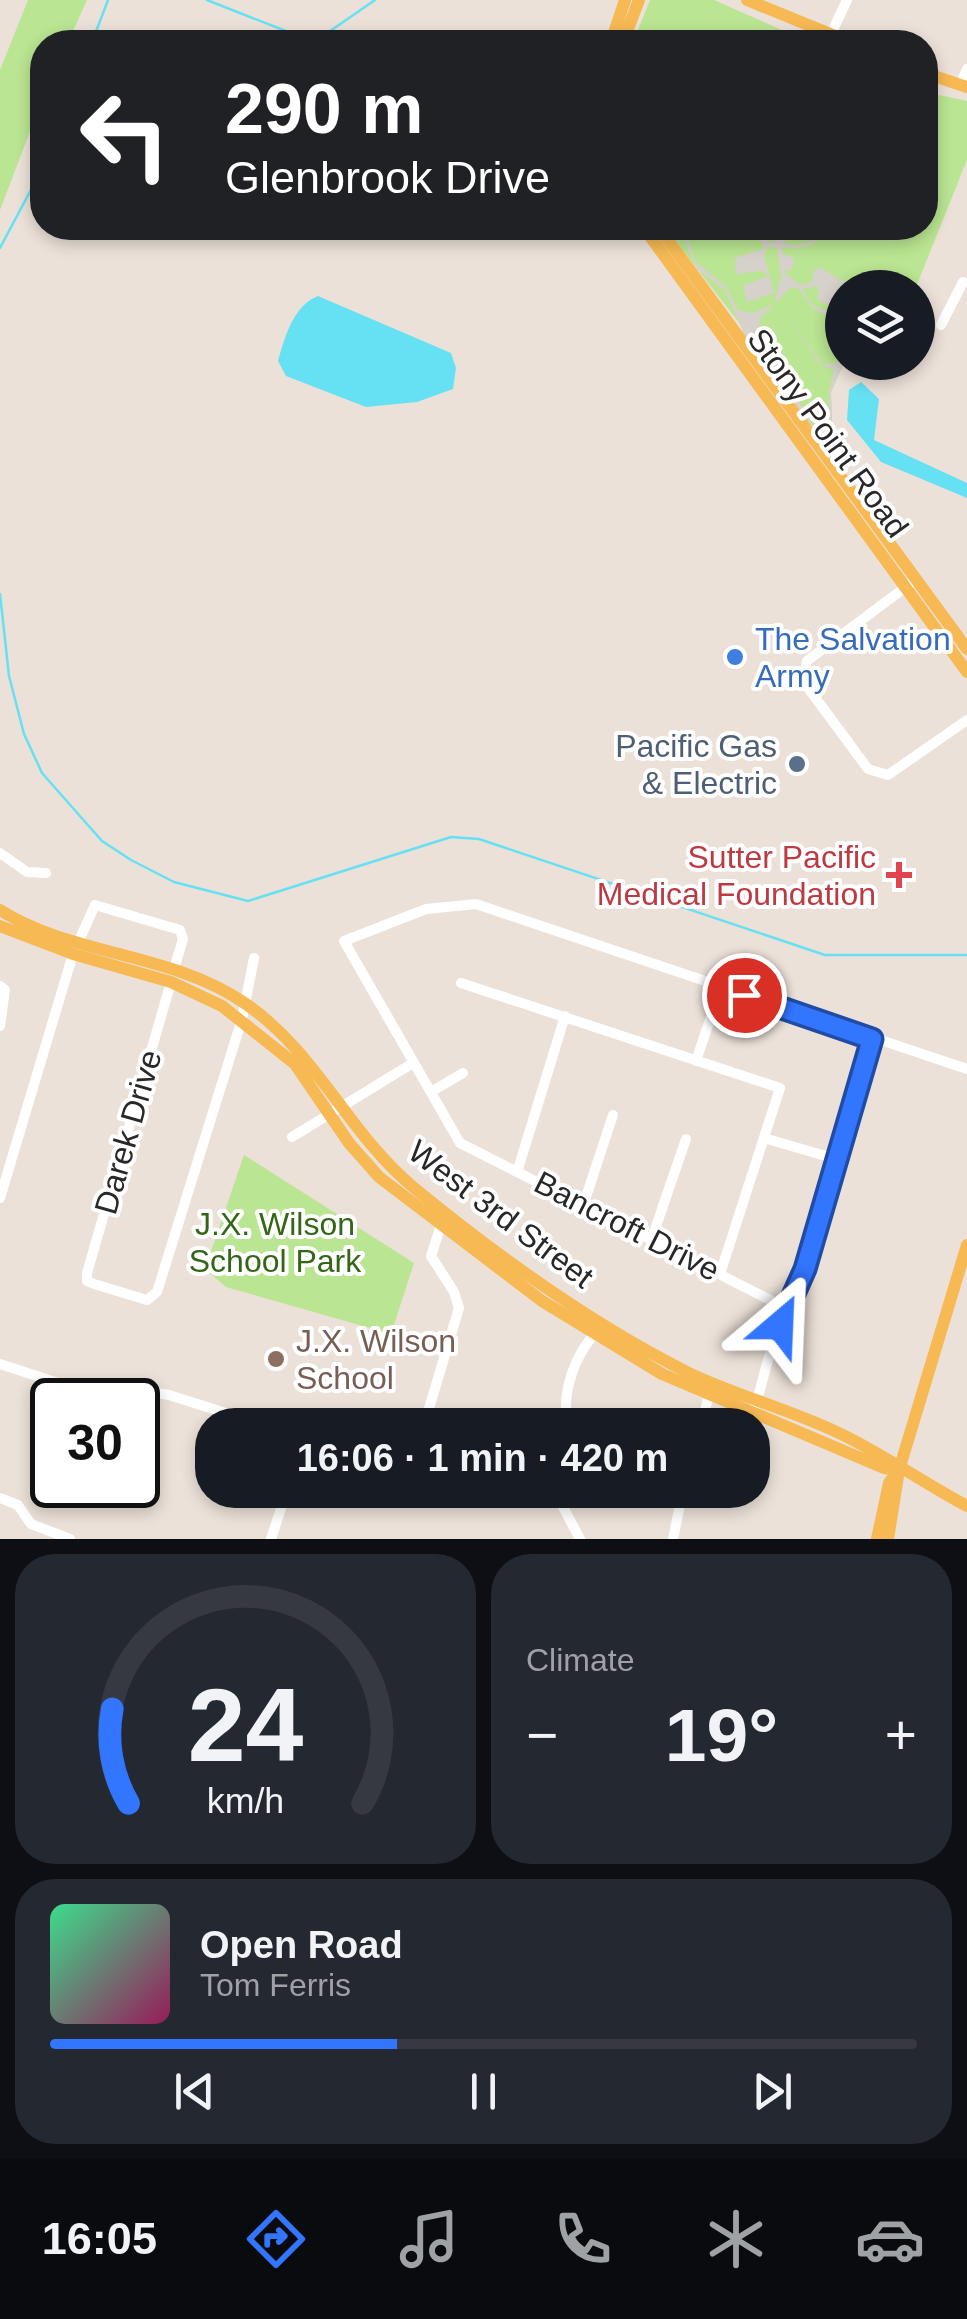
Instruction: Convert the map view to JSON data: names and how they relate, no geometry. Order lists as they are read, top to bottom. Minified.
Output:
{"streets":{"main road":["Stony Point Road","West 3rd Street"],"street":["Darek Drive","Bancroft Drive"]},"crossings":[["Darek Drive","West 3rd Street"]],"parks":["J.X. Wilson School Park"],"places":{"other":["The Salvation Army","Pacific Gas & Electric","J.X. Wilson School"],"health":["Sutter Pacific Medical Foundation"]},"page":{"turn":["290 m","Glenbrook Drive"],"limit":"30","trip":"16:06 · 1 min · 420 m","tile":"Climate","heat":["−","19°","+"],"song":["Open Road","Tom Ferris"],"tabs":"16:05","gauge":["24","km/h"]}}
